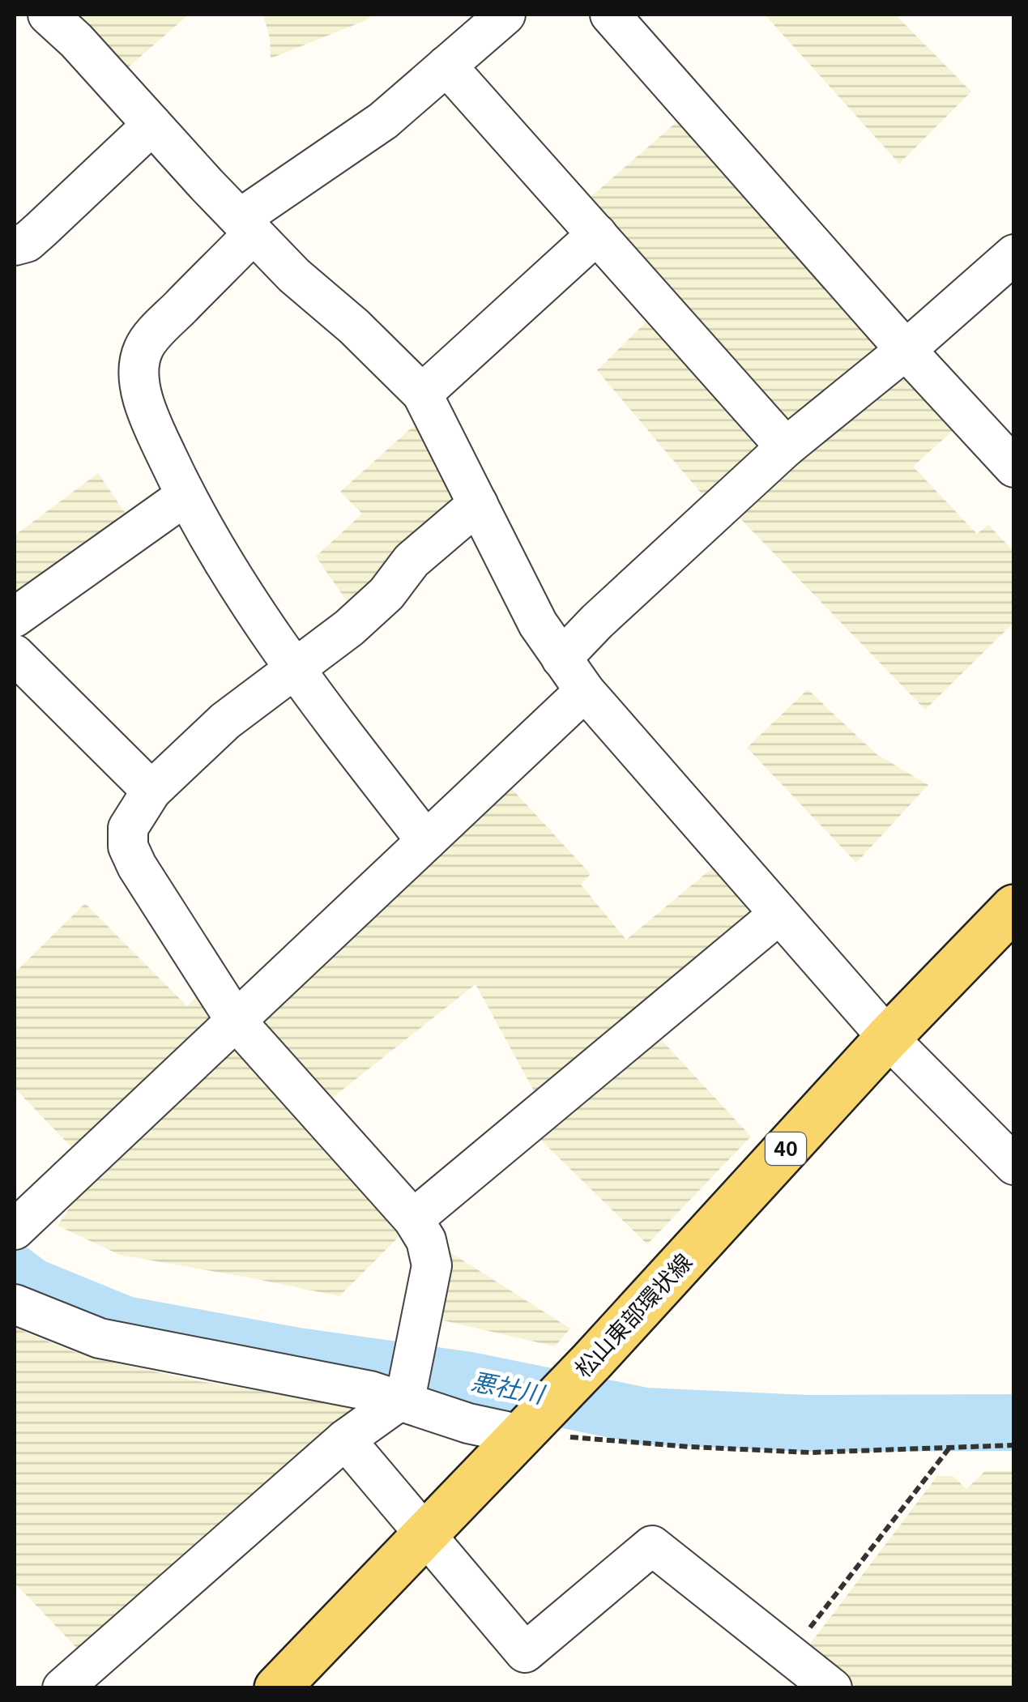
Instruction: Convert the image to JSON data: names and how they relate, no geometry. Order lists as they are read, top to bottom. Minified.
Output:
{"streets":{"main road":["40","松山東部環状線"]},"water":["悪社川"]}
